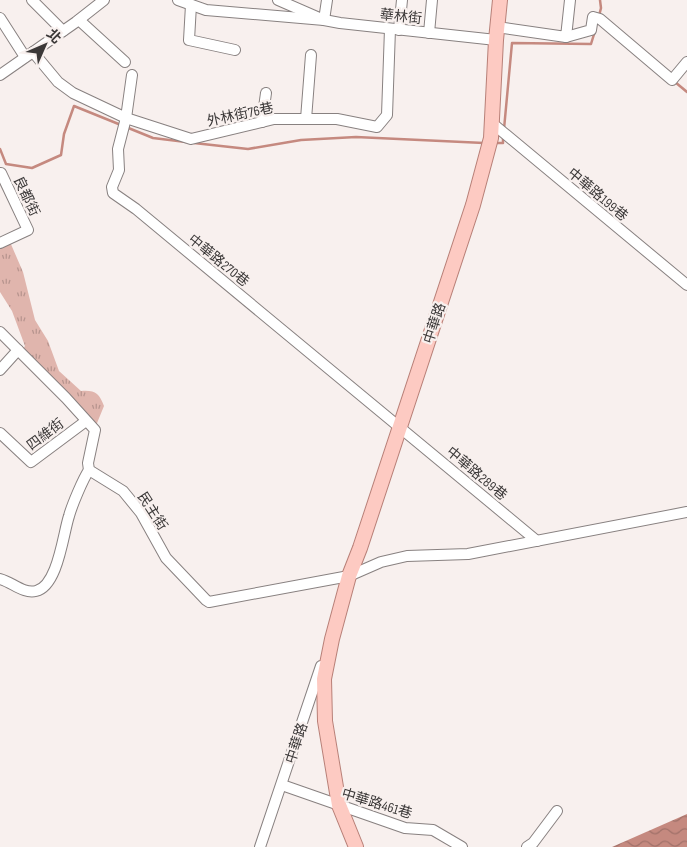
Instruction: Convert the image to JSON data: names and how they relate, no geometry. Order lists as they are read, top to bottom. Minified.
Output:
{"streets":{"main road":["中華路"],"street":["華林街","外林街76巷","中華路199巷","良都街","中華路270巷","四維街","中華路289巷","民主街","中華路461巷"]},"crossings":[["華林街","外林街76巷"],["華林街","中華路"],["外林街76巷","中華路270巷"],["中華路199巷","中華路"],["中華路270巷","中華路"],["中華路270巷","中華路289巷"],["中華路","中華路289巷"],["中華路","民主街"],["中華路","中華路461巷"]],"north":"top right"}
